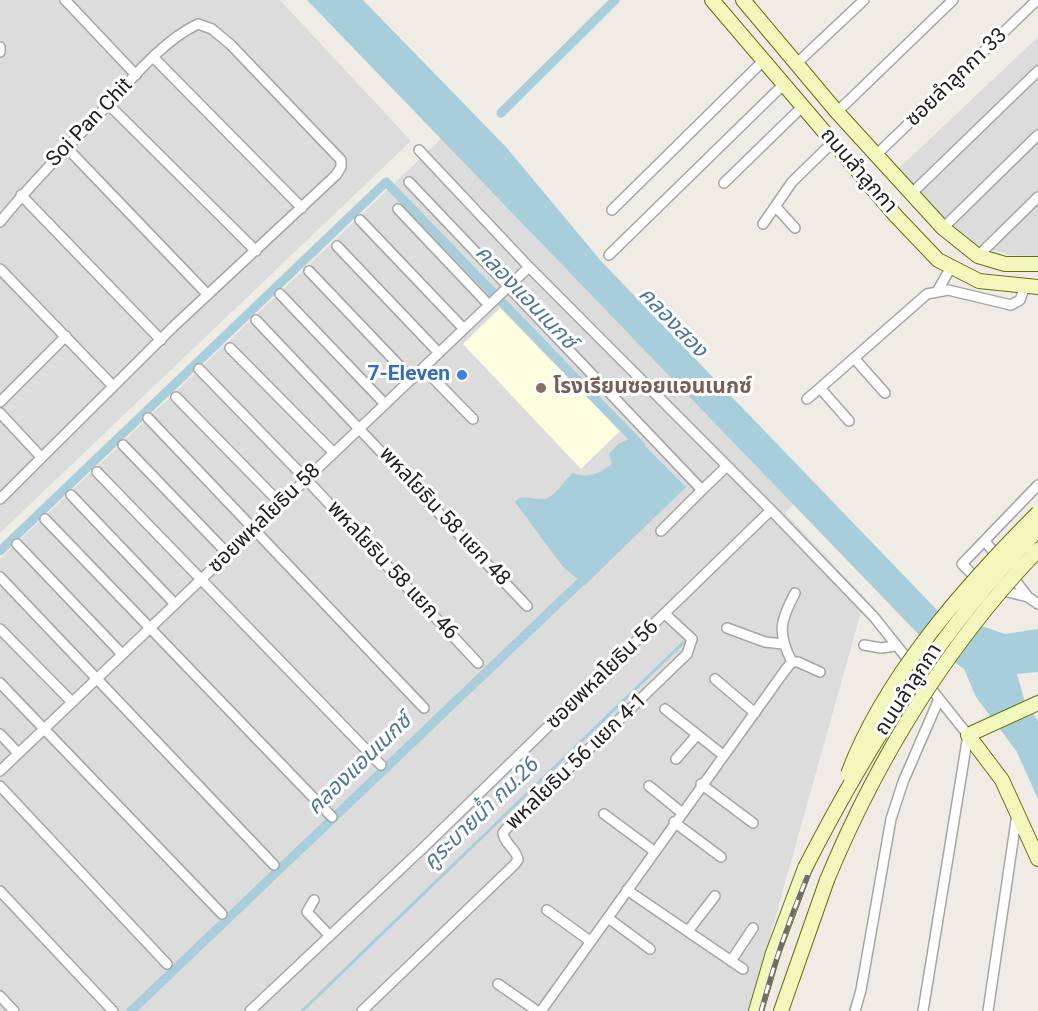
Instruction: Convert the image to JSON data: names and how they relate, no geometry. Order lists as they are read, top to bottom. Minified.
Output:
{"streets":{"main road":["ถนนลำลูกกา"],"street":["ซอยลำลูกกา 33","Soi Pan Chit","พหลโยธิน 58 แยก 48","ซอยพหลโยธิน 58","พหลโยธิน 58 แยก 46","ซอยพหลโยธิน 56","พหลโยธิน 56 แยก 4-1"]},"crossings":[["ซอยลำลูกกา 33","ถนนลำลูกกา"],["พหลโยธิน 58 แยก 48","ซอยพหลโยธิน 58"],["ซอยพหลโยธิน 58","พหลโยธิน 58 แยก 46"],["ซอยพหลโยธิน 56","พหลโยธิน 56 แยก 4-1"]],"water":["คลองแอนเนกซ์","คลองสอง","คูระบายน้ำ กม.26"],"places":["7-Eleven","โรงเรียนซอยแอนเนกซ์"]}
